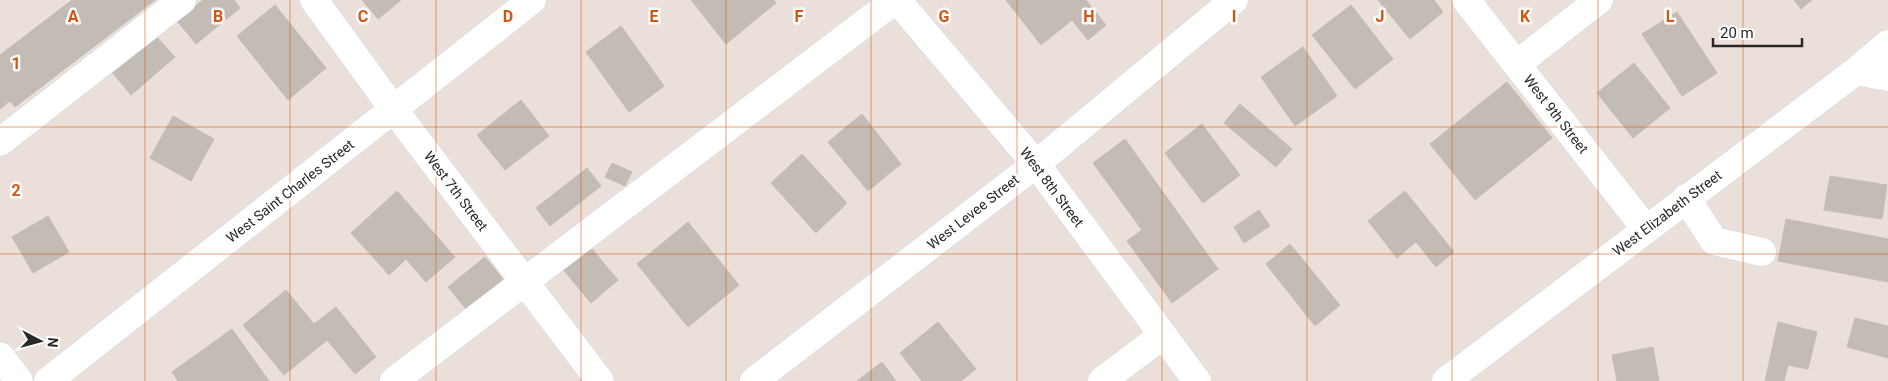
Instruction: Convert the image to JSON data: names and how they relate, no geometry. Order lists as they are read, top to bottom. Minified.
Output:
{"streets":{"street":["West 9th Street","West 8th Street","West Saint Charles Street","West 7th Street","West Levee Street","West Elizabeth Street"]},"crossings":[["West 9th Street","West Elizabeth Street"],["West 8th Street","West Levee Street"],["West Saint Charles Street","West 7th Street"]],"scale_bar":"20 m","north":"right","grid":{"columns":["A","B","C","D","E","F","G","H","I","J","K","L"],"rows":["1","2"]}}
